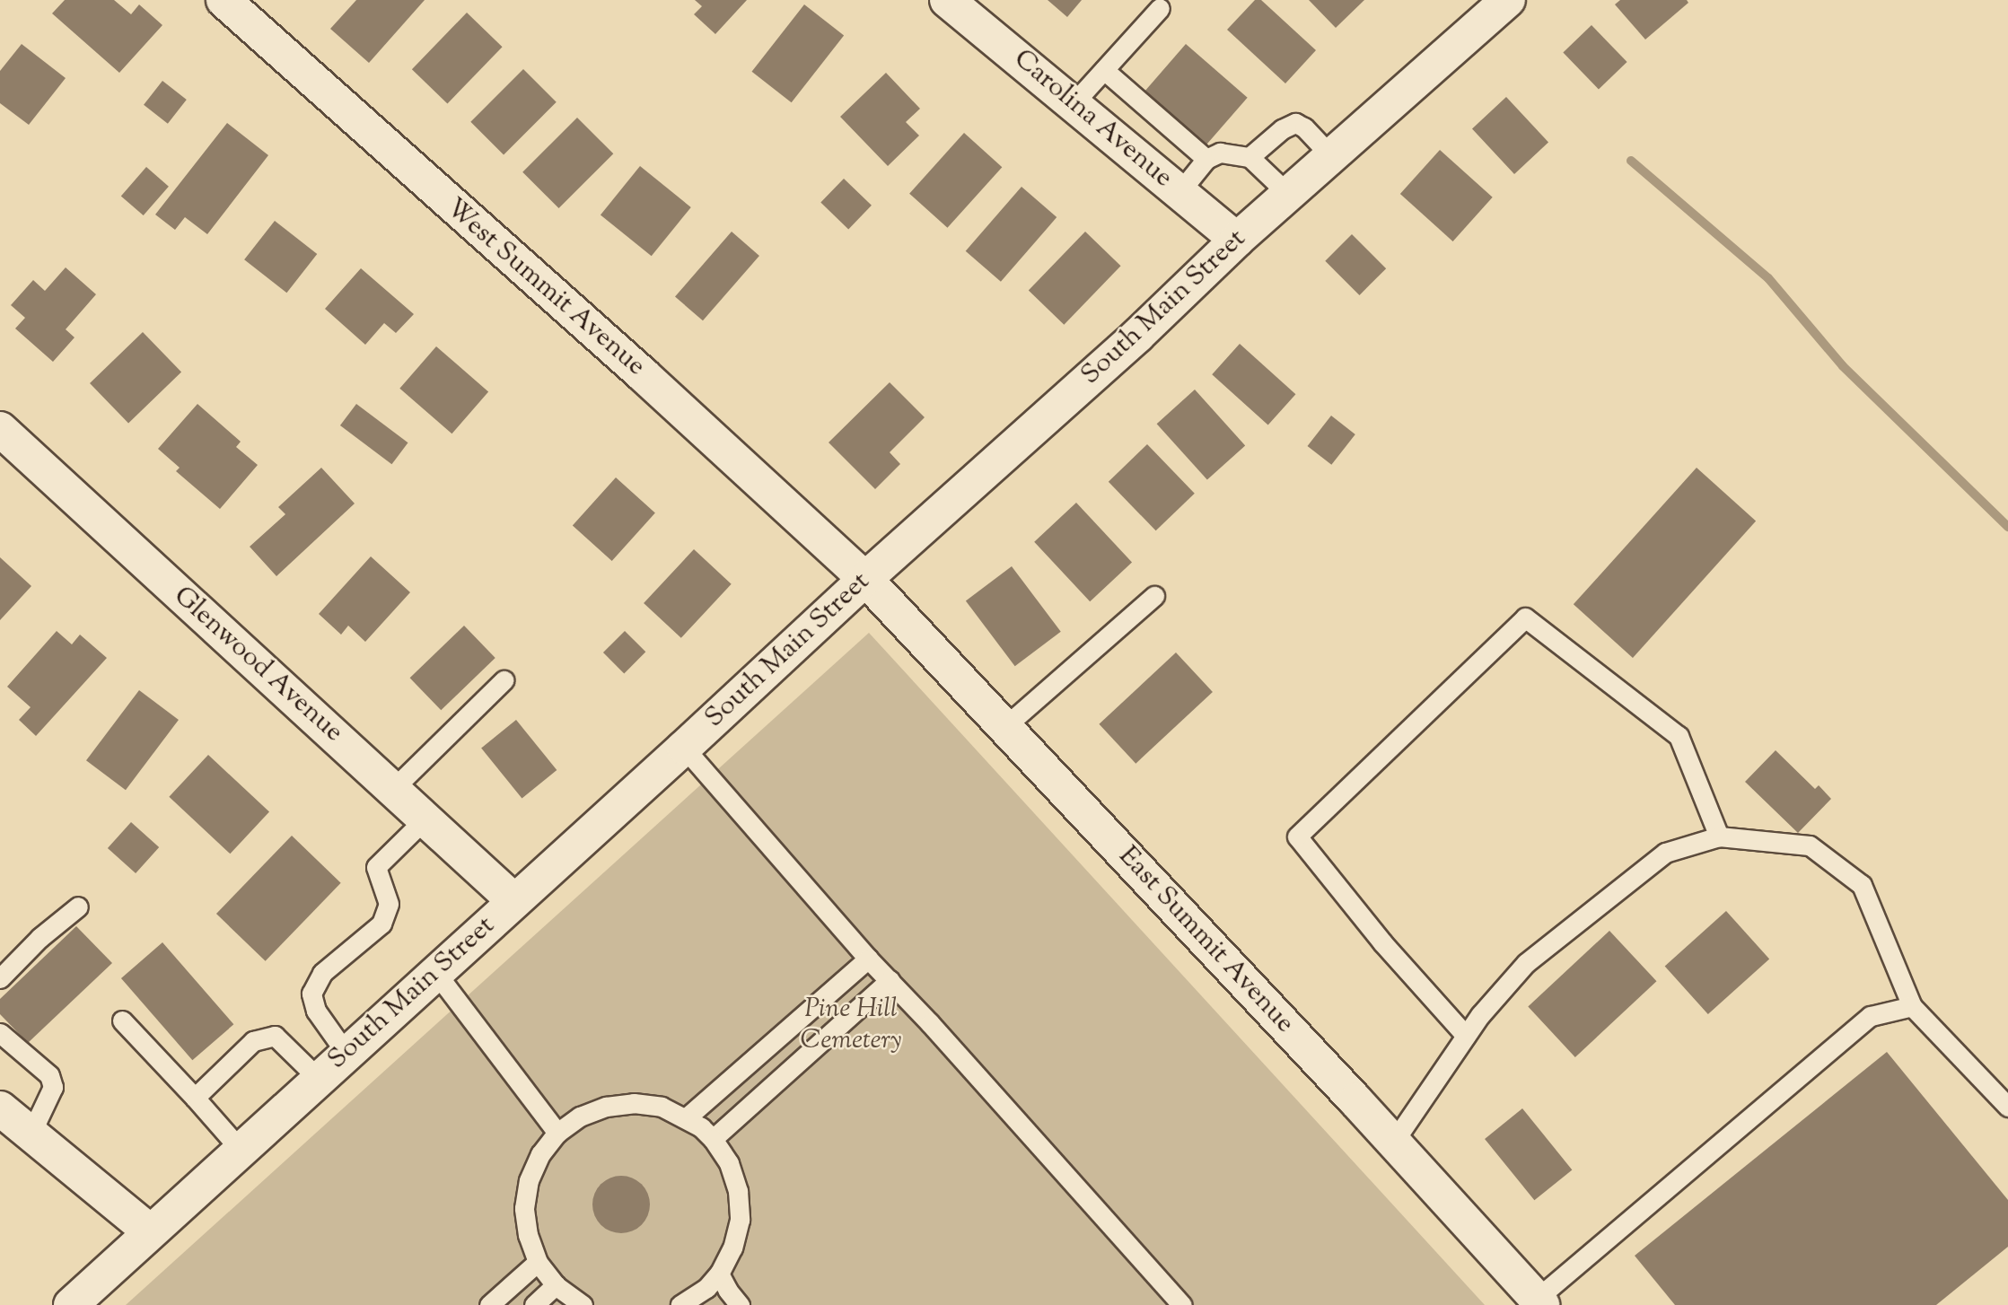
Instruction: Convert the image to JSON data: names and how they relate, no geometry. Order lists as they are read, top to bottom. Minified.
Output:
{"streets":{"street":["Carolina Avenue","West Summit Avenue","South Main Street","Glenwood Avenue","East Summit Avenue"]},"crossings":[["Carolina Avenue","South Main Street"],["West Summit Avenue","South Main Street"],["West Summit Avenue","East Summit Avenue"],["South Main Street","Glenwood Avenue"],["South Main Street","East Summit Avenue"]],"parks":["Pine Hill Cemetery"]}
